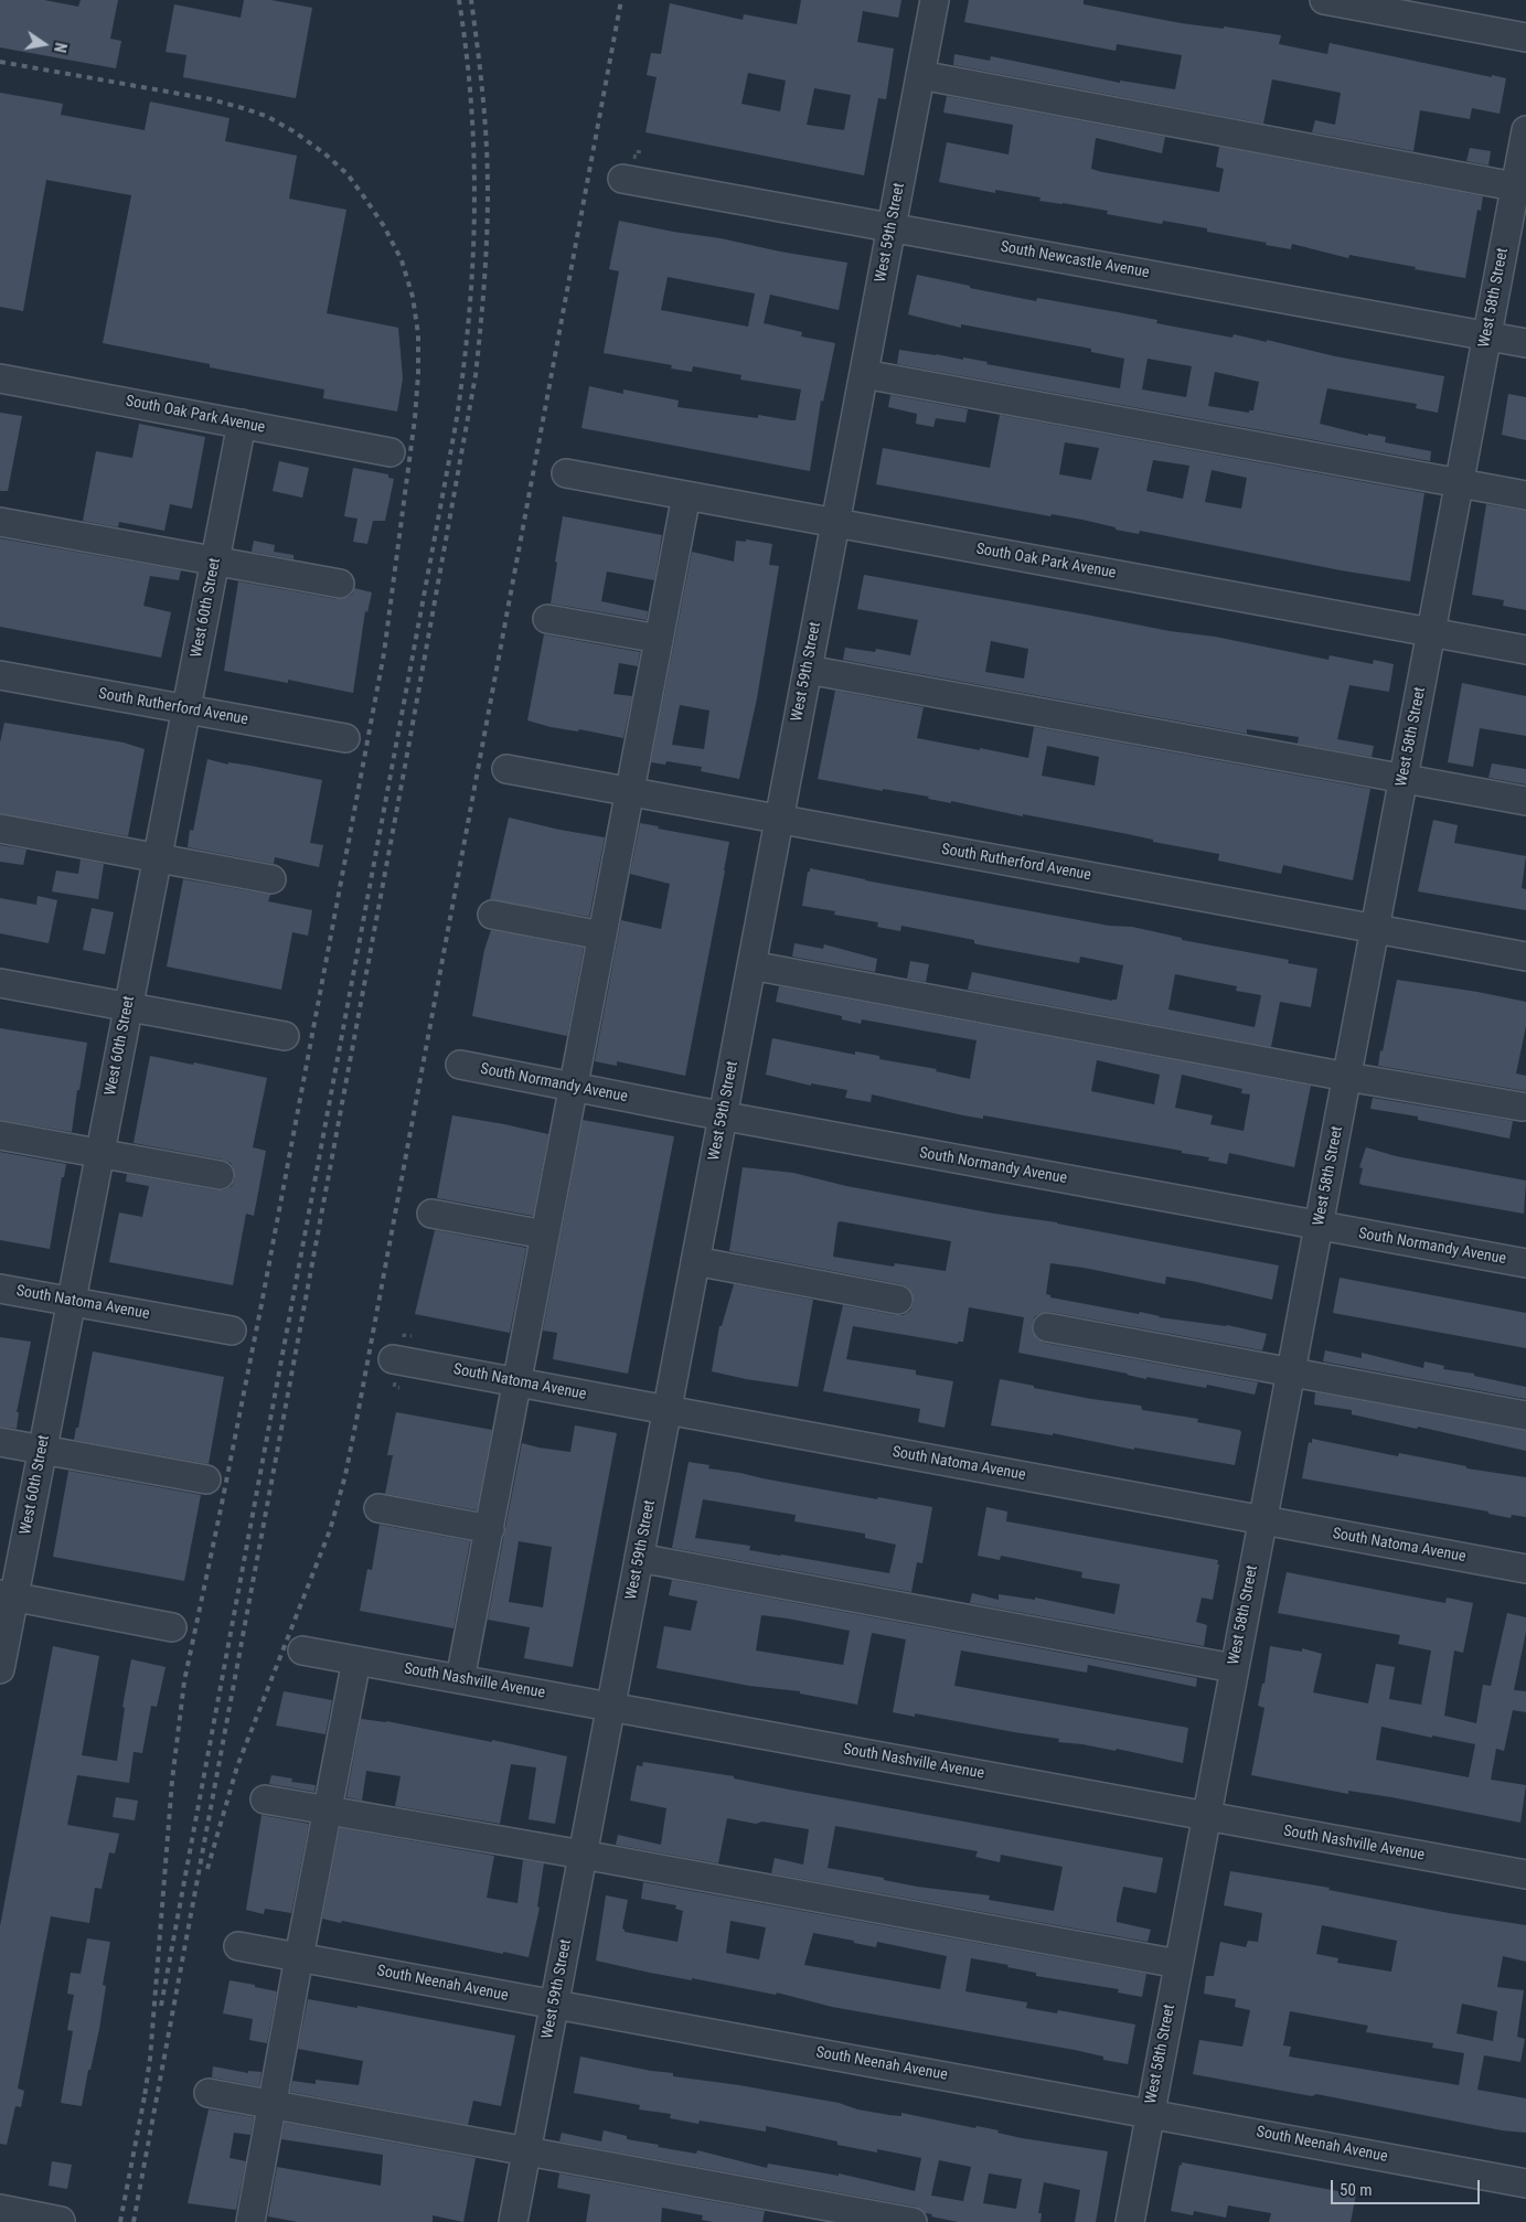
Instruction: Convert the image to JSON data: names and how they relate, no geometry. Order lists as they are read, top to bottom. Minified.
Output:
{"streets":{"street":["West 59th Street","South Newcastle Avenue","West 58th Street","South Oak Park Avenue","West 60th Street","South Rutherford Avenue","South Normandy Avenue","South Natoma Avenue","South Nashville Avenue","South Neenah Avenue"]},"crossings":[["West 59th Street","South Newcastle Avenue"],["West 59th Street","South Oak Park Avenue"],["West 59th Street","South Rutherford Avenue"],["West 59th Street","South Normandy Avenue"],["West 59th Street","South Natoma Avenue"],["West 59th Street","South Nashville Avenue"],["West 59th Street","South Neenah Avenue"],["South Newcastle Avenue","West 58th Street"],["West 58th Street","South Oak Park Avenue"],["West 58th Street","South Rutherford Avenue"],["West 58th Street","South Normandy Avenue"],["West 58th Street","South Natoma Avenue"],["West 58th Street","South Nashville Avenue"],["West 58th Street","South Neenah Avenue"],["South Oak Park Avenue","West 60th Street"],["West 60th Street","South Rutherford Avenue"],["West 60th Street","South Natoma Avenue"]],"scale_bar":"50 m","north":"right"}
